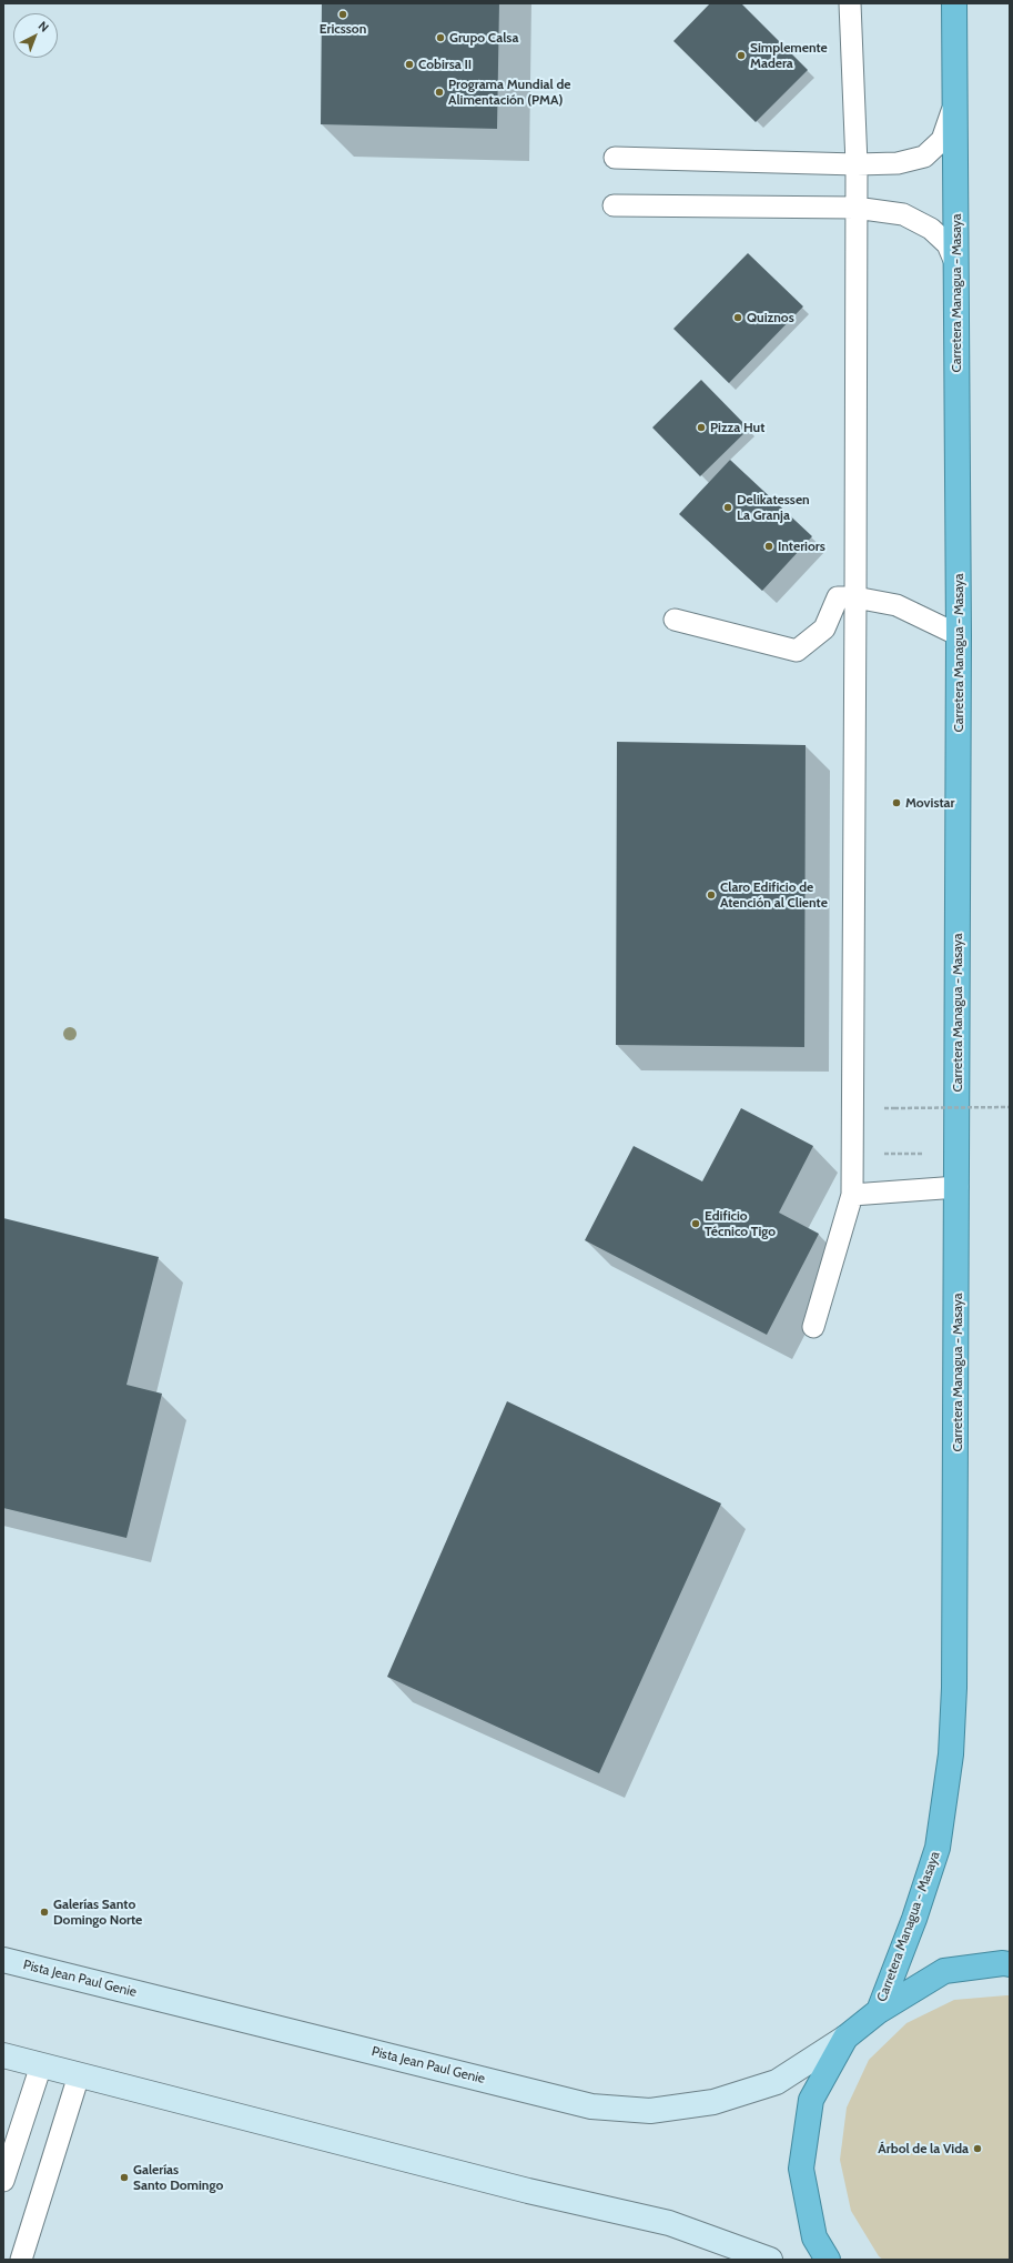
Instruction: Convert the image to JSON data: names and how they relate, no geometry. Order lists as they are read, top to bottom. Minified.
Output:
{"streets":{"highway":["Carretera Managua - Masaya"],"main road":["Pista Jean Paul Genie"]},"places":["Ericsson","Grupo Calsa","Simplemente Madera","Cobirsa II","Programa Mundial de Alimentación (PMA)","Quiznos","Pizza Hut","Delikatessen La Granja","Interiors","Movistar","Claro Edificio de Atención al Cliente","Edificio Técnico Tigo","Galerías Santo Domingo Norte","Árbol de la Vida","Galerías Santo Domingo"],"north":"top right"}
